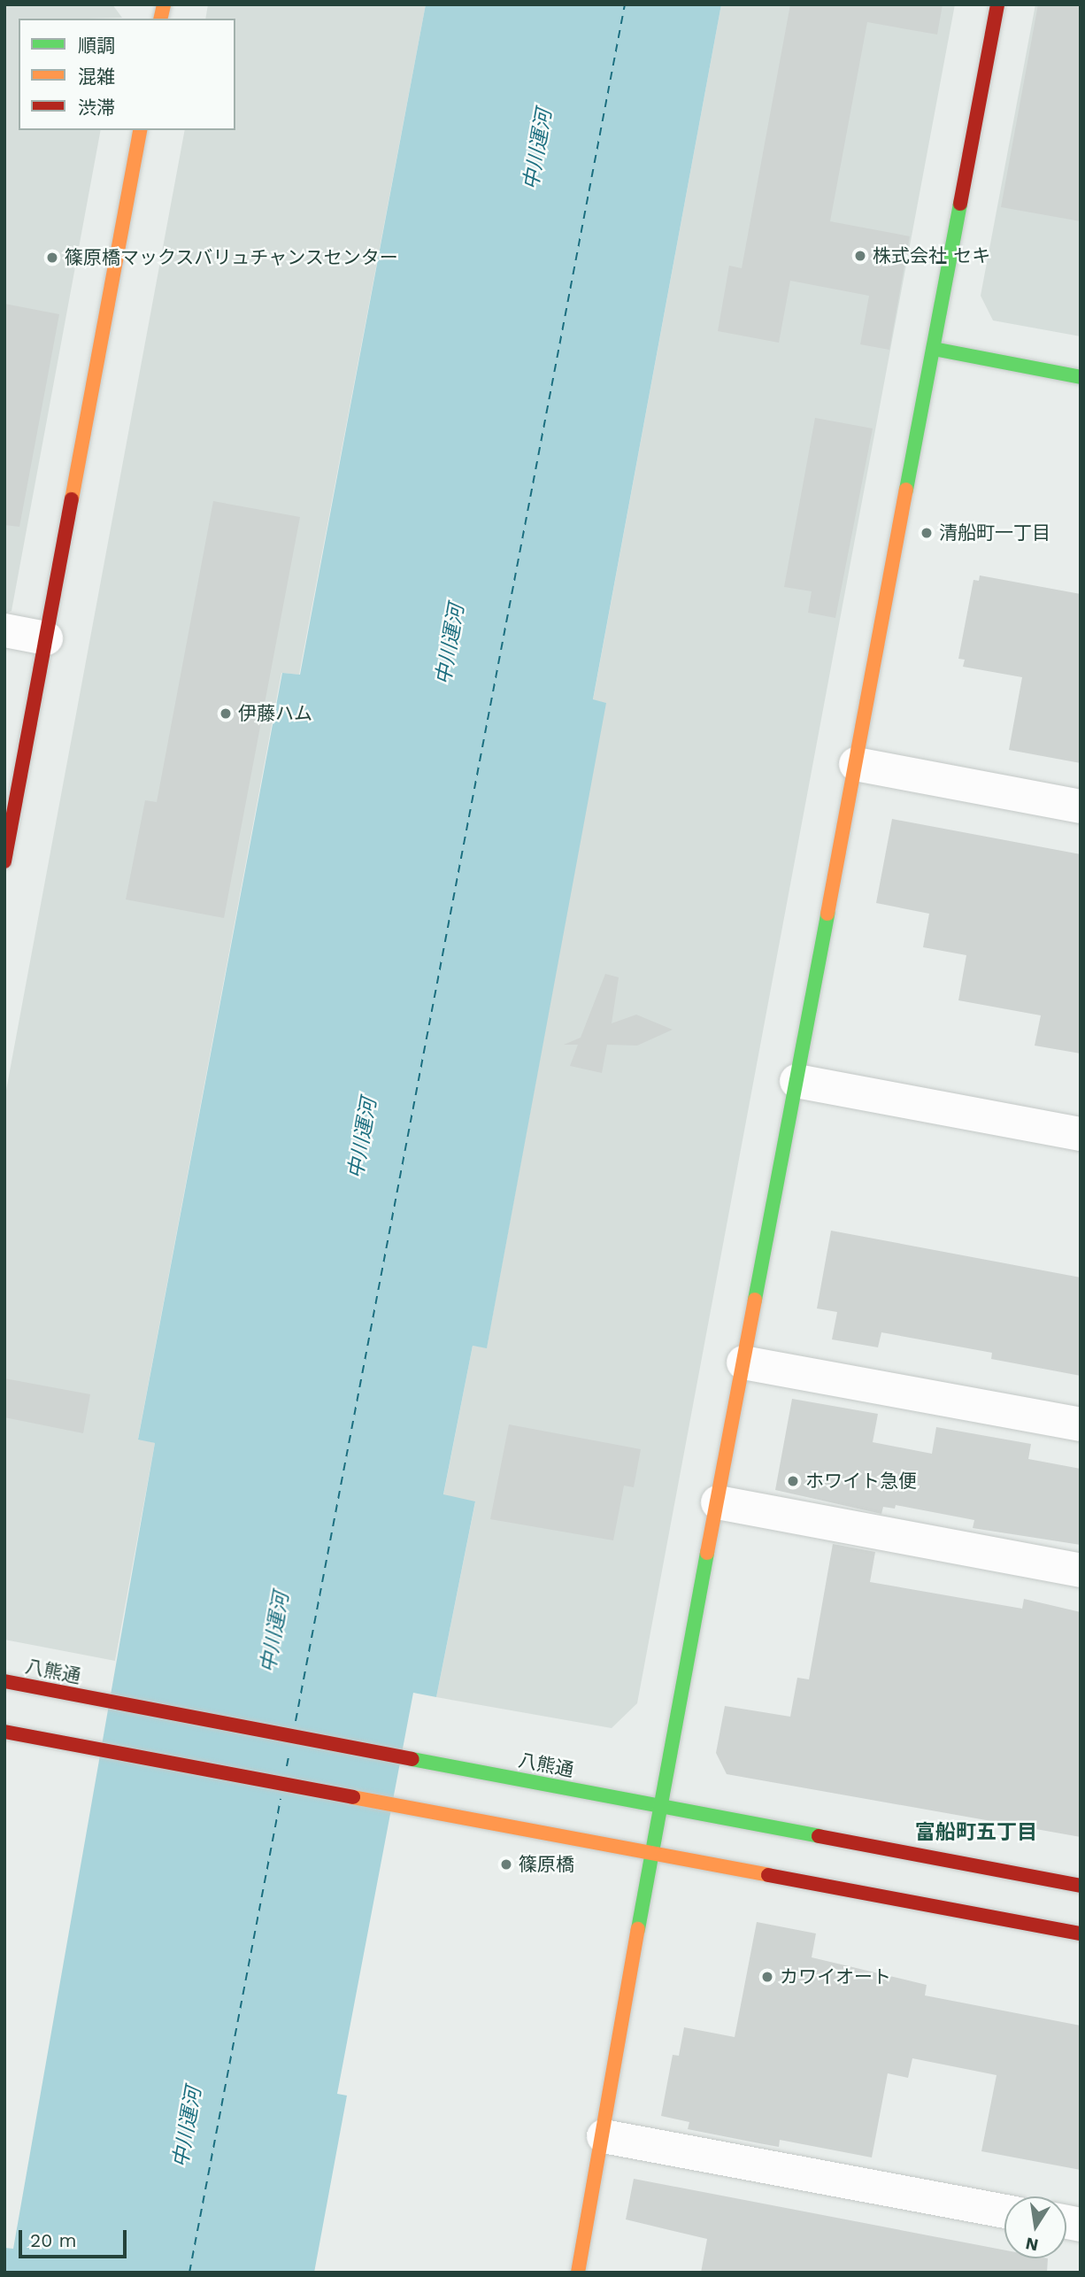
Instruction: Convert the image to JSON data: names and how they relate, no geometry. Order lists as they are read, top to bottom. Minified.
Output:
{"streets":{"street":["八熊通"]},"districts":["富船町五丁目"],"water":["中川運河"],"places":["株式会社 セキ","篠原橋マックスバリュチャンスセンター","清船町一丁目","伊藤ハム","ホワイト急便","篠原橋","カワイオート"],"legend":["順調","混雑","渋滞"],"scale_bar":"20 m","north":"bottom"}
